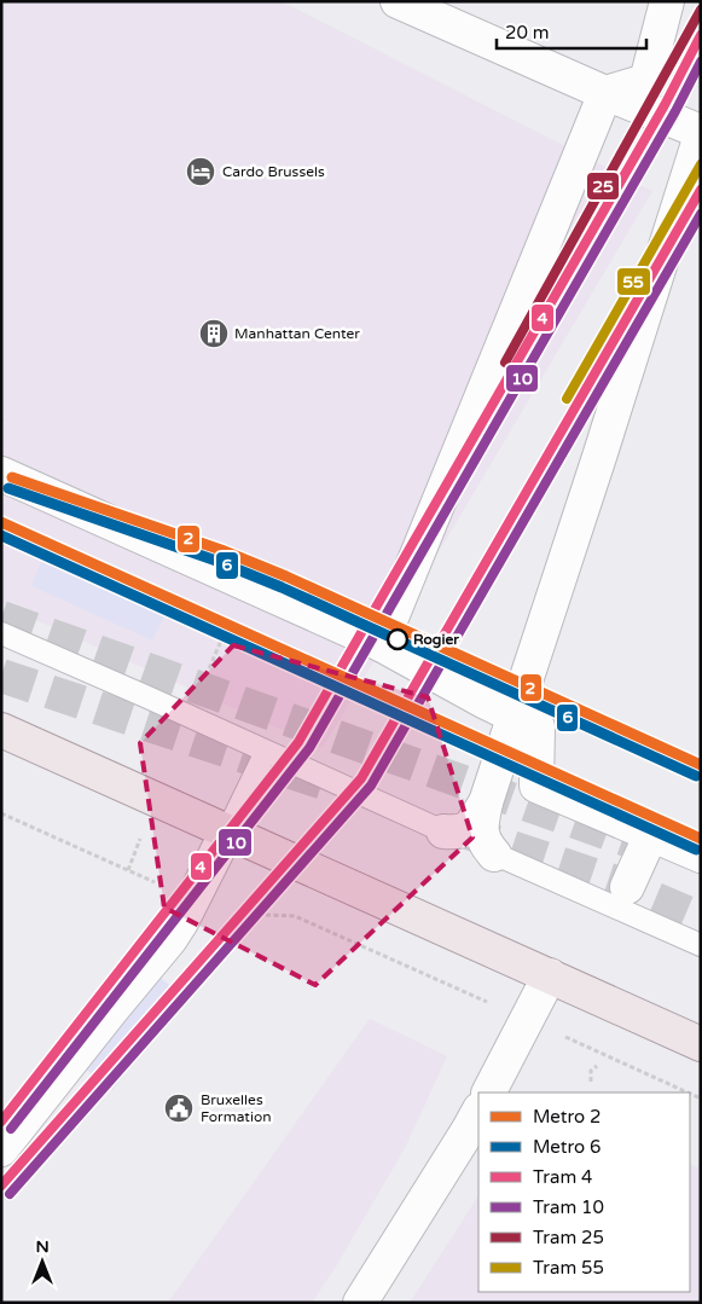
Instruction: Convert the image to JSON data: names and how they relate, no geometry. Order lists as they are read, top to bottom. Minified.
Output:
{"places":{"hotel":["Cardo Brussels"],"building":["Manhattan Center"],"other":["Rogier"],"public building":["Bruxelles Formation"]},"lines":["tram line 25","tram line 4","tram line 10","tram line 55","metro line 2","metro line 6"],"legend":["Metro 2","Metro 6","Tram 4","Tram 10","Tram 25","Tram 55"],"scale_bar":"20 m","north":"top"}
